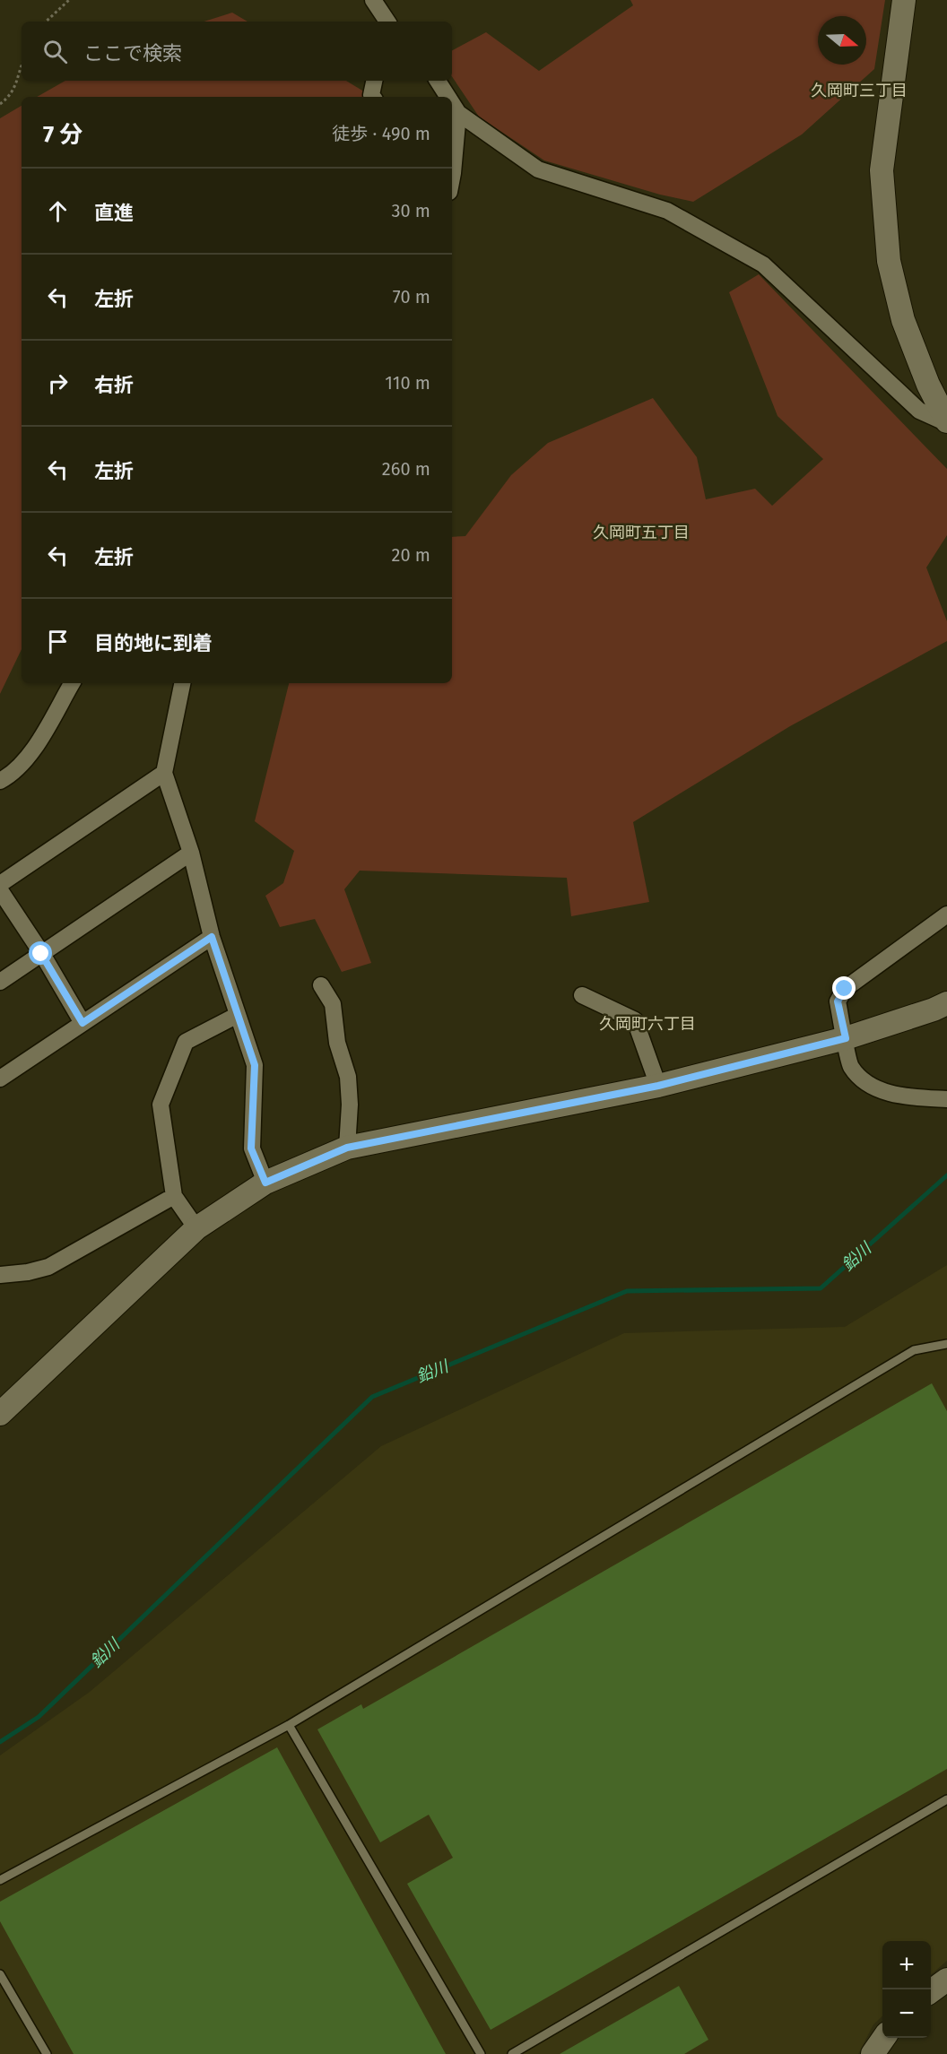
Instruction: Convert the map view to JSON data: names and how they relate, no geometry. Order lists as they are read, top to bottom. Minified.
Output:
{"districts":["久岡町三丁目","久岡町五丁目","久岡町六丁目"],"water":["鉛川"],"north":"right","page":{"search":"ここで検索","heading":["7 分","徒歩 · 490 m"],"list":[["直進","30 m"],["左折","70 m"],["右折","110 m"],["左折","260 m"],["左折","20 m"],"目的地に到着"],"map_buttons":["+","−"]}}
